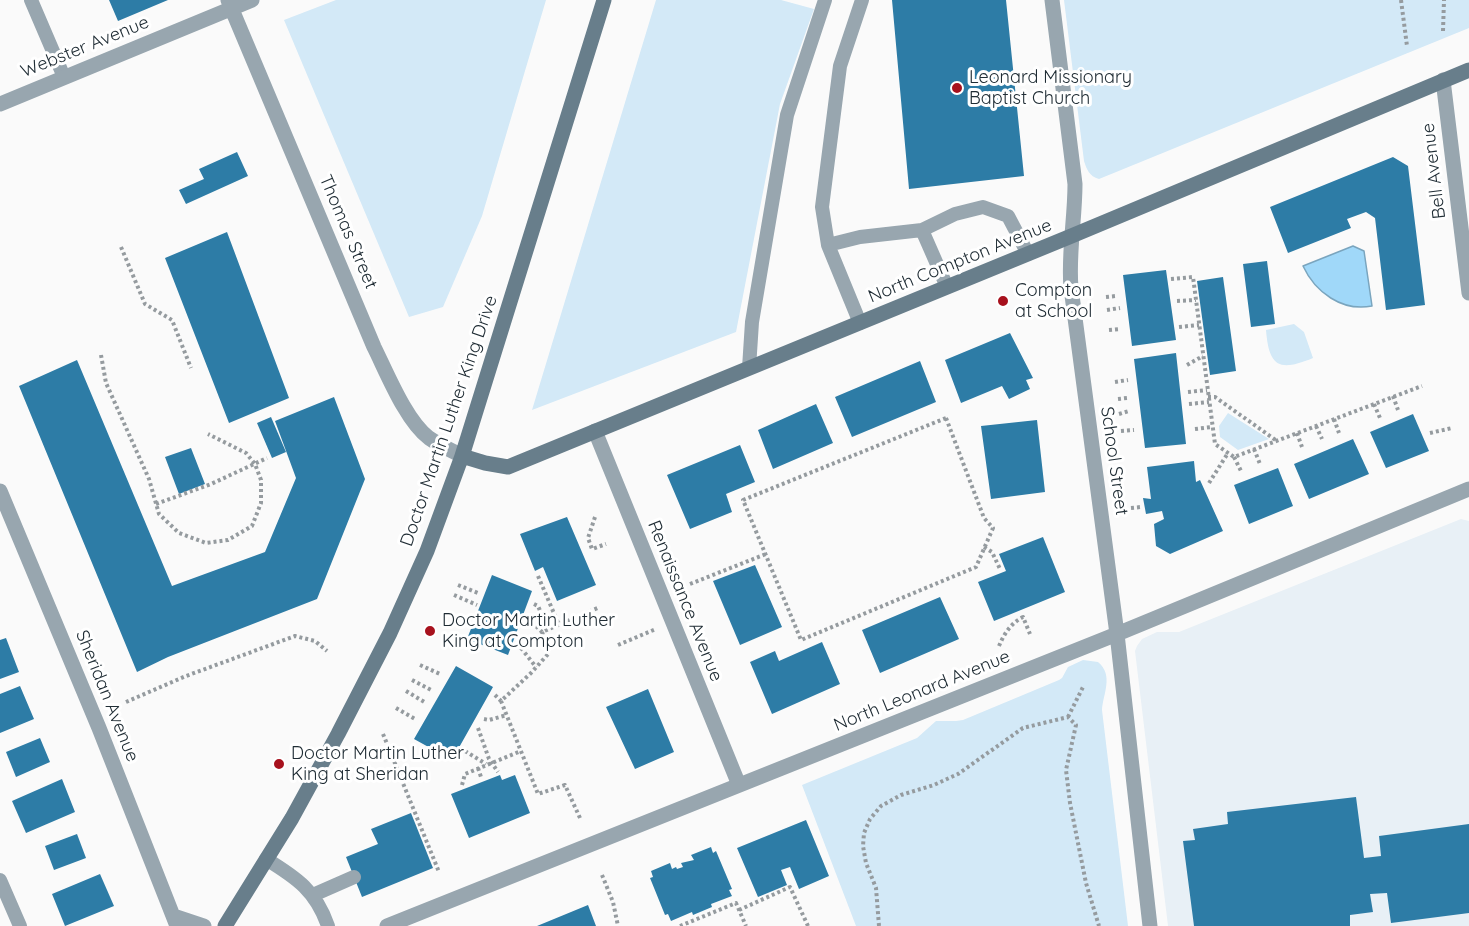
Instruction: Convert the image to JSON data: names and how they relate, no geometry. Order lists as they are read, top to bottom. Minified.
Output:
{"streets":{"main road":["North Compton Avenue","Doctor Martin Luther King Drive"],"street":["Webster Avenue","Bell Avenue","Thomas Street","School Street","Renaissance Avenue","North Leonard Avenue","Sheridan Avenue"]},"crossings":[["Webster Avenue","Thomas Street"],["Bell Avenue","North Compton Avenue"],["Thomas Street","North Compton Avenue"],["Thomas Street","Doctor Martin Luther King Drive"],["North Compton Avenue","Doctor Martin Luther King Drive"],["North Compton Avenue","School Street"],["North Compton Avenue","Renaissance Avenue"],["School Street","North Leonard Avenue"],["Renaissance Avenue","North Leonard Avenue"]],"places":["Leonard Missionary Baptist Church","Compton at School","Doctor Martin Luther King at Compton","Doctor Martin Luther King at Sheridan"]}
